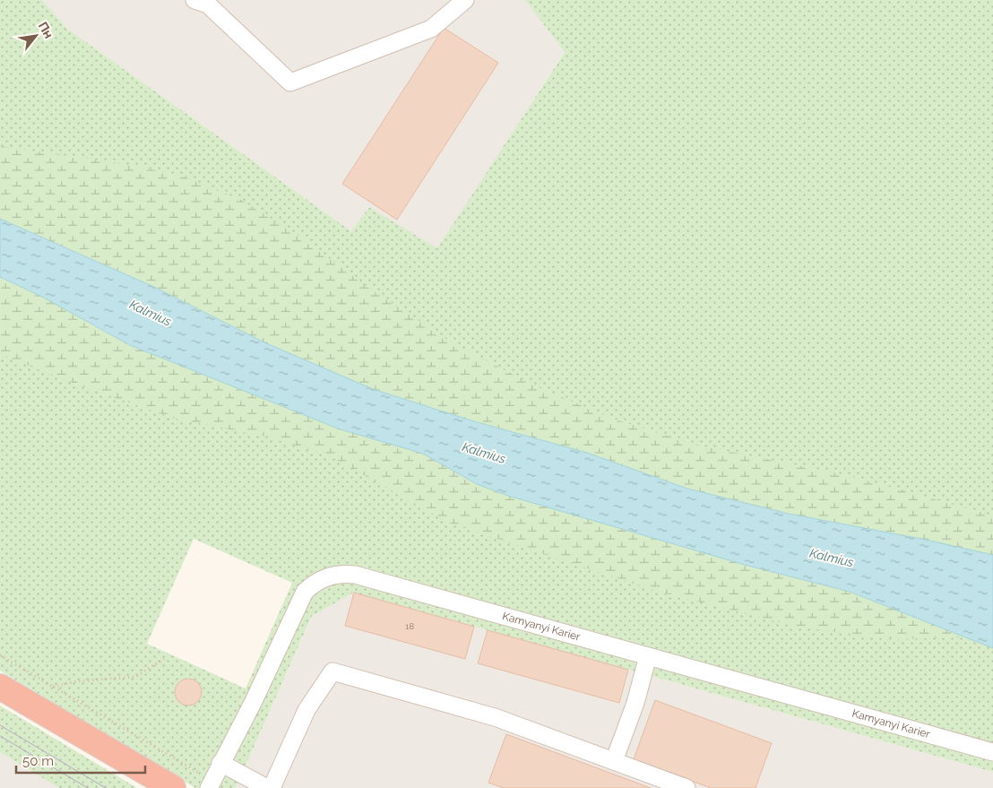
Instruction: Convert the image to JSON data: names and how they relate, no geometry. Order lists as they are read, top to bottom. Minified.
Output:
{"streets":{"street":["Kamyanyi Karier"]},"water":["Kalmius"],"house_numbers":["18"],"scale_bar":"50 m","north":"top right"}
